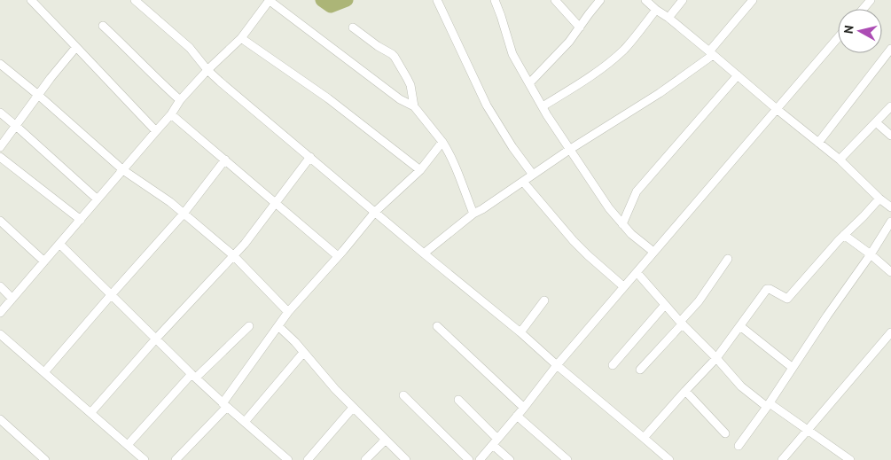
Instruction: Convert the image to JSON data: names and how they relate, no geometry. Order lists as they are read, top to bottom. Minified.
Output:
{"north":"left"}
